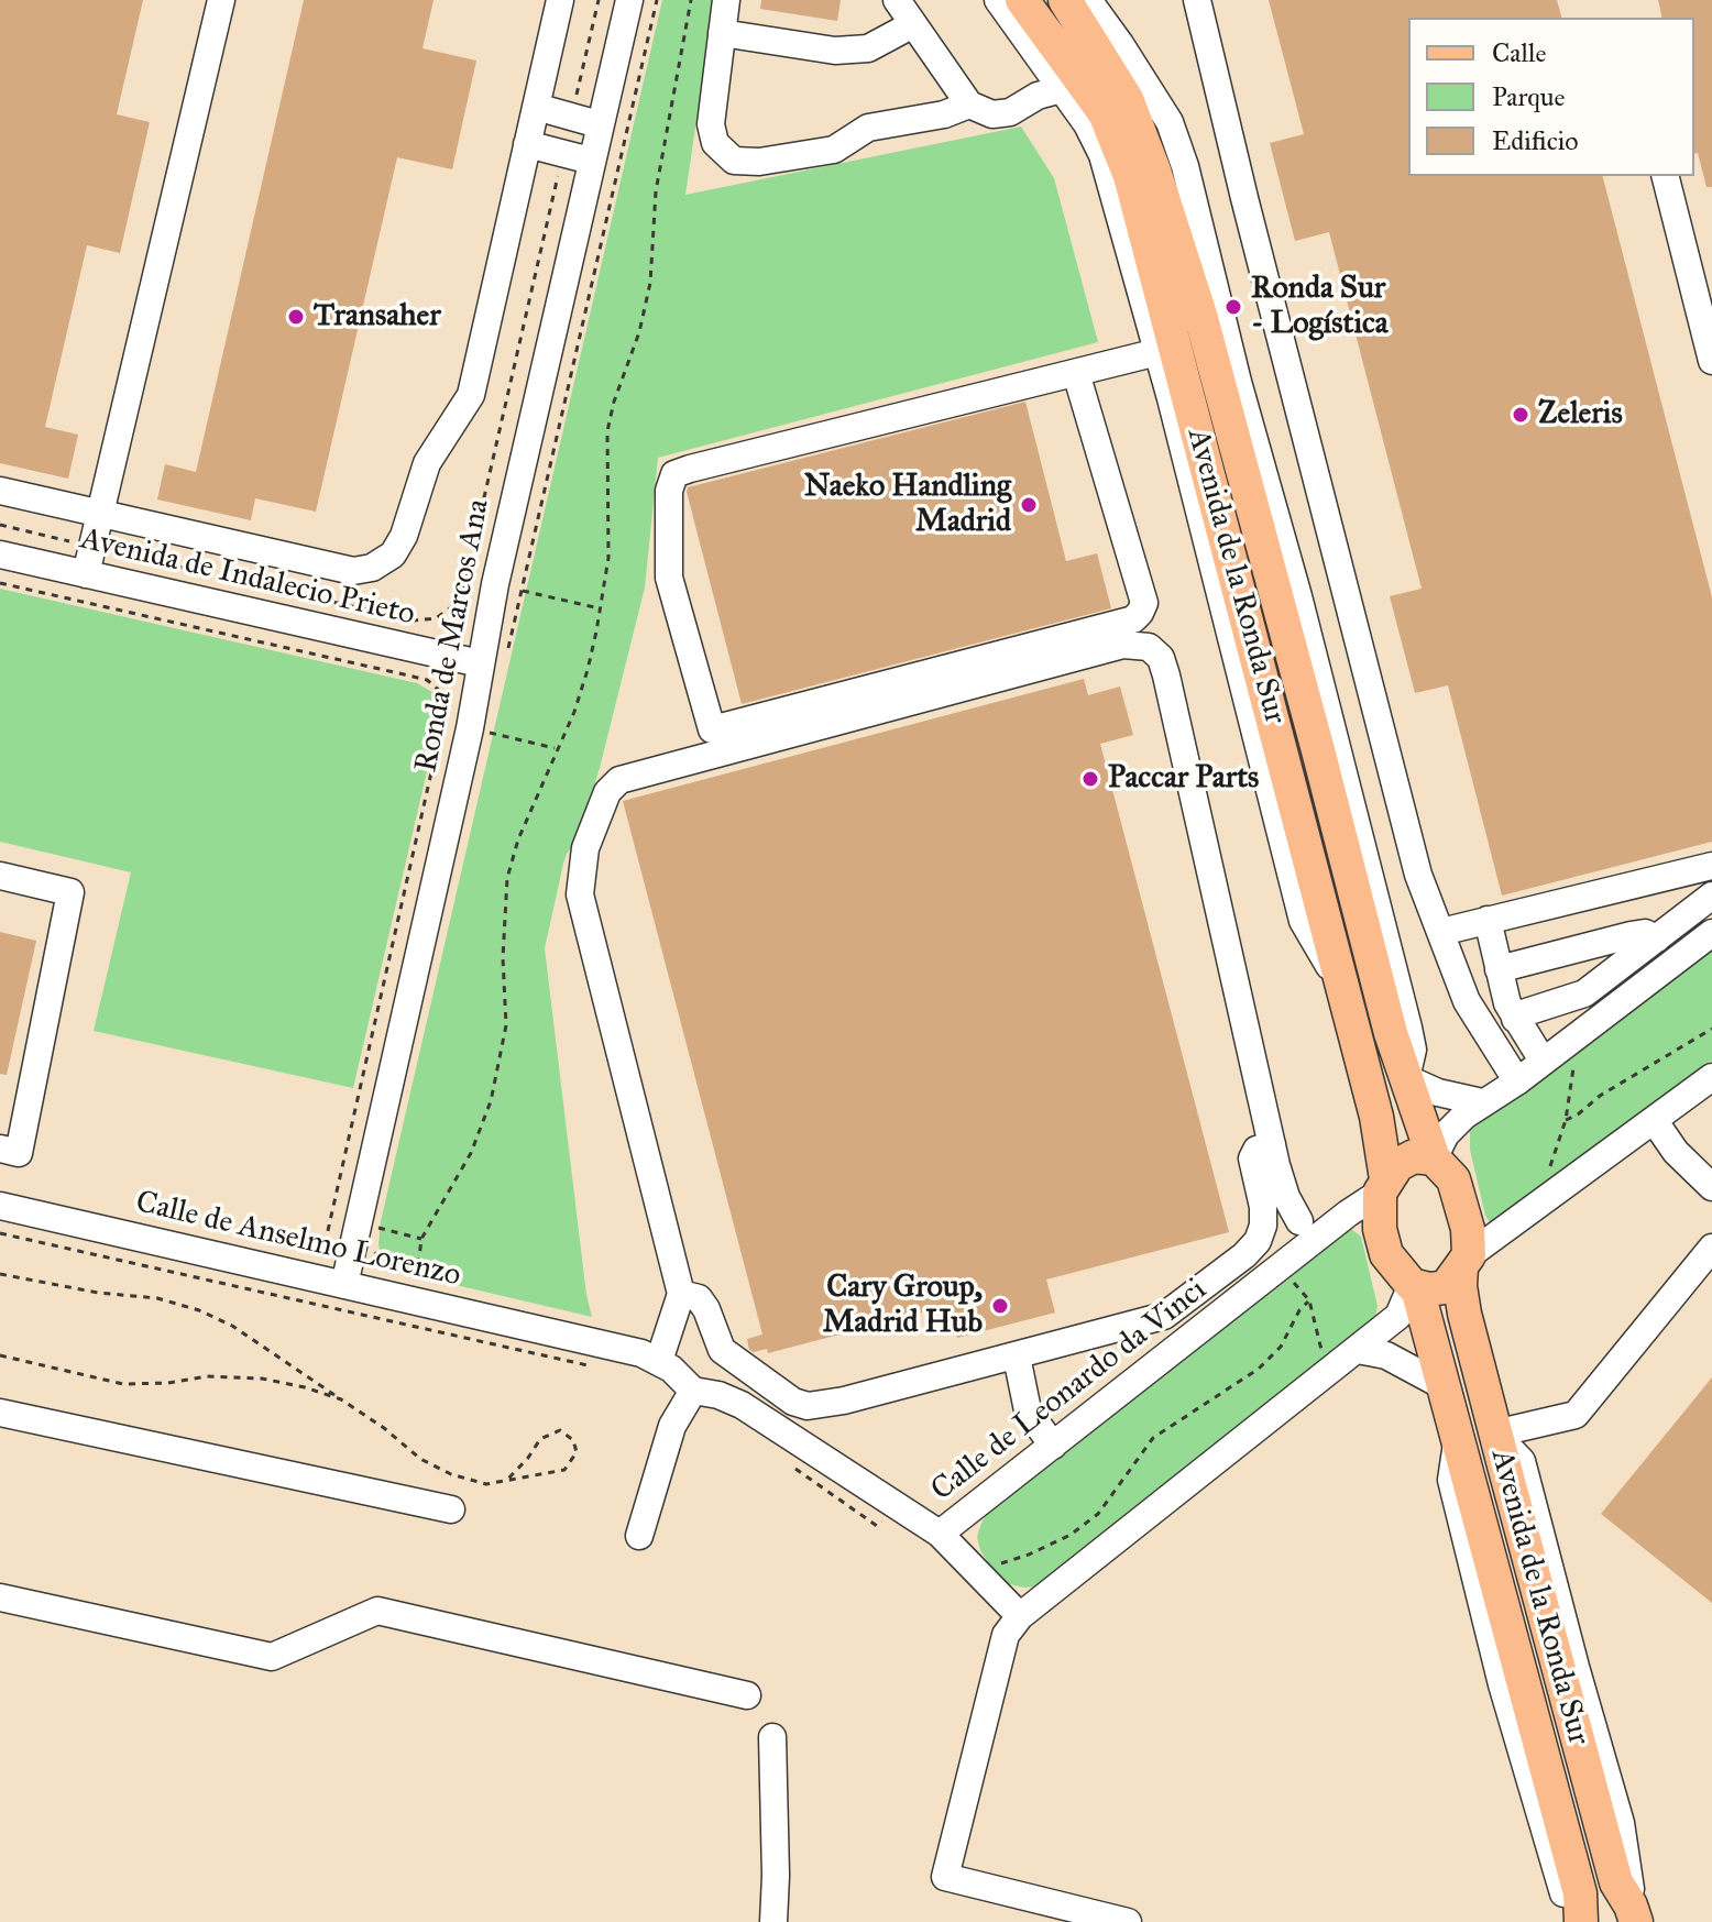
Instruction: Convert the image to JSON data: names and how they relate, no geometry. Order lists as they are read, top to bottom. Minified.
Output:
{"streets":{"main road":["Avenida de la Ronda Sur"],"street":["Avenida de Indalecio Prieto","Ronda de Marcos Ana","Calle de Anselmo Lorenzo","Calle de Leonardo da Vinci"]},"crossings":[["Avenida de la Ronda Sur","Calle de Leonardo da Vinci"],["Avenida de Indalecio Prieto","Ronda de Marcos Ana"],["Ronda de Marcos Ana","Calle de Anselmo Lorenzo"]],"places":["Ronda Sur - Logística","Transaher","Zeleris","Naeko Handling Madrid","Paccar Parts","Cary Group, Madrid Hub"],"legend":["Calle","Parque","Edificio"]}
